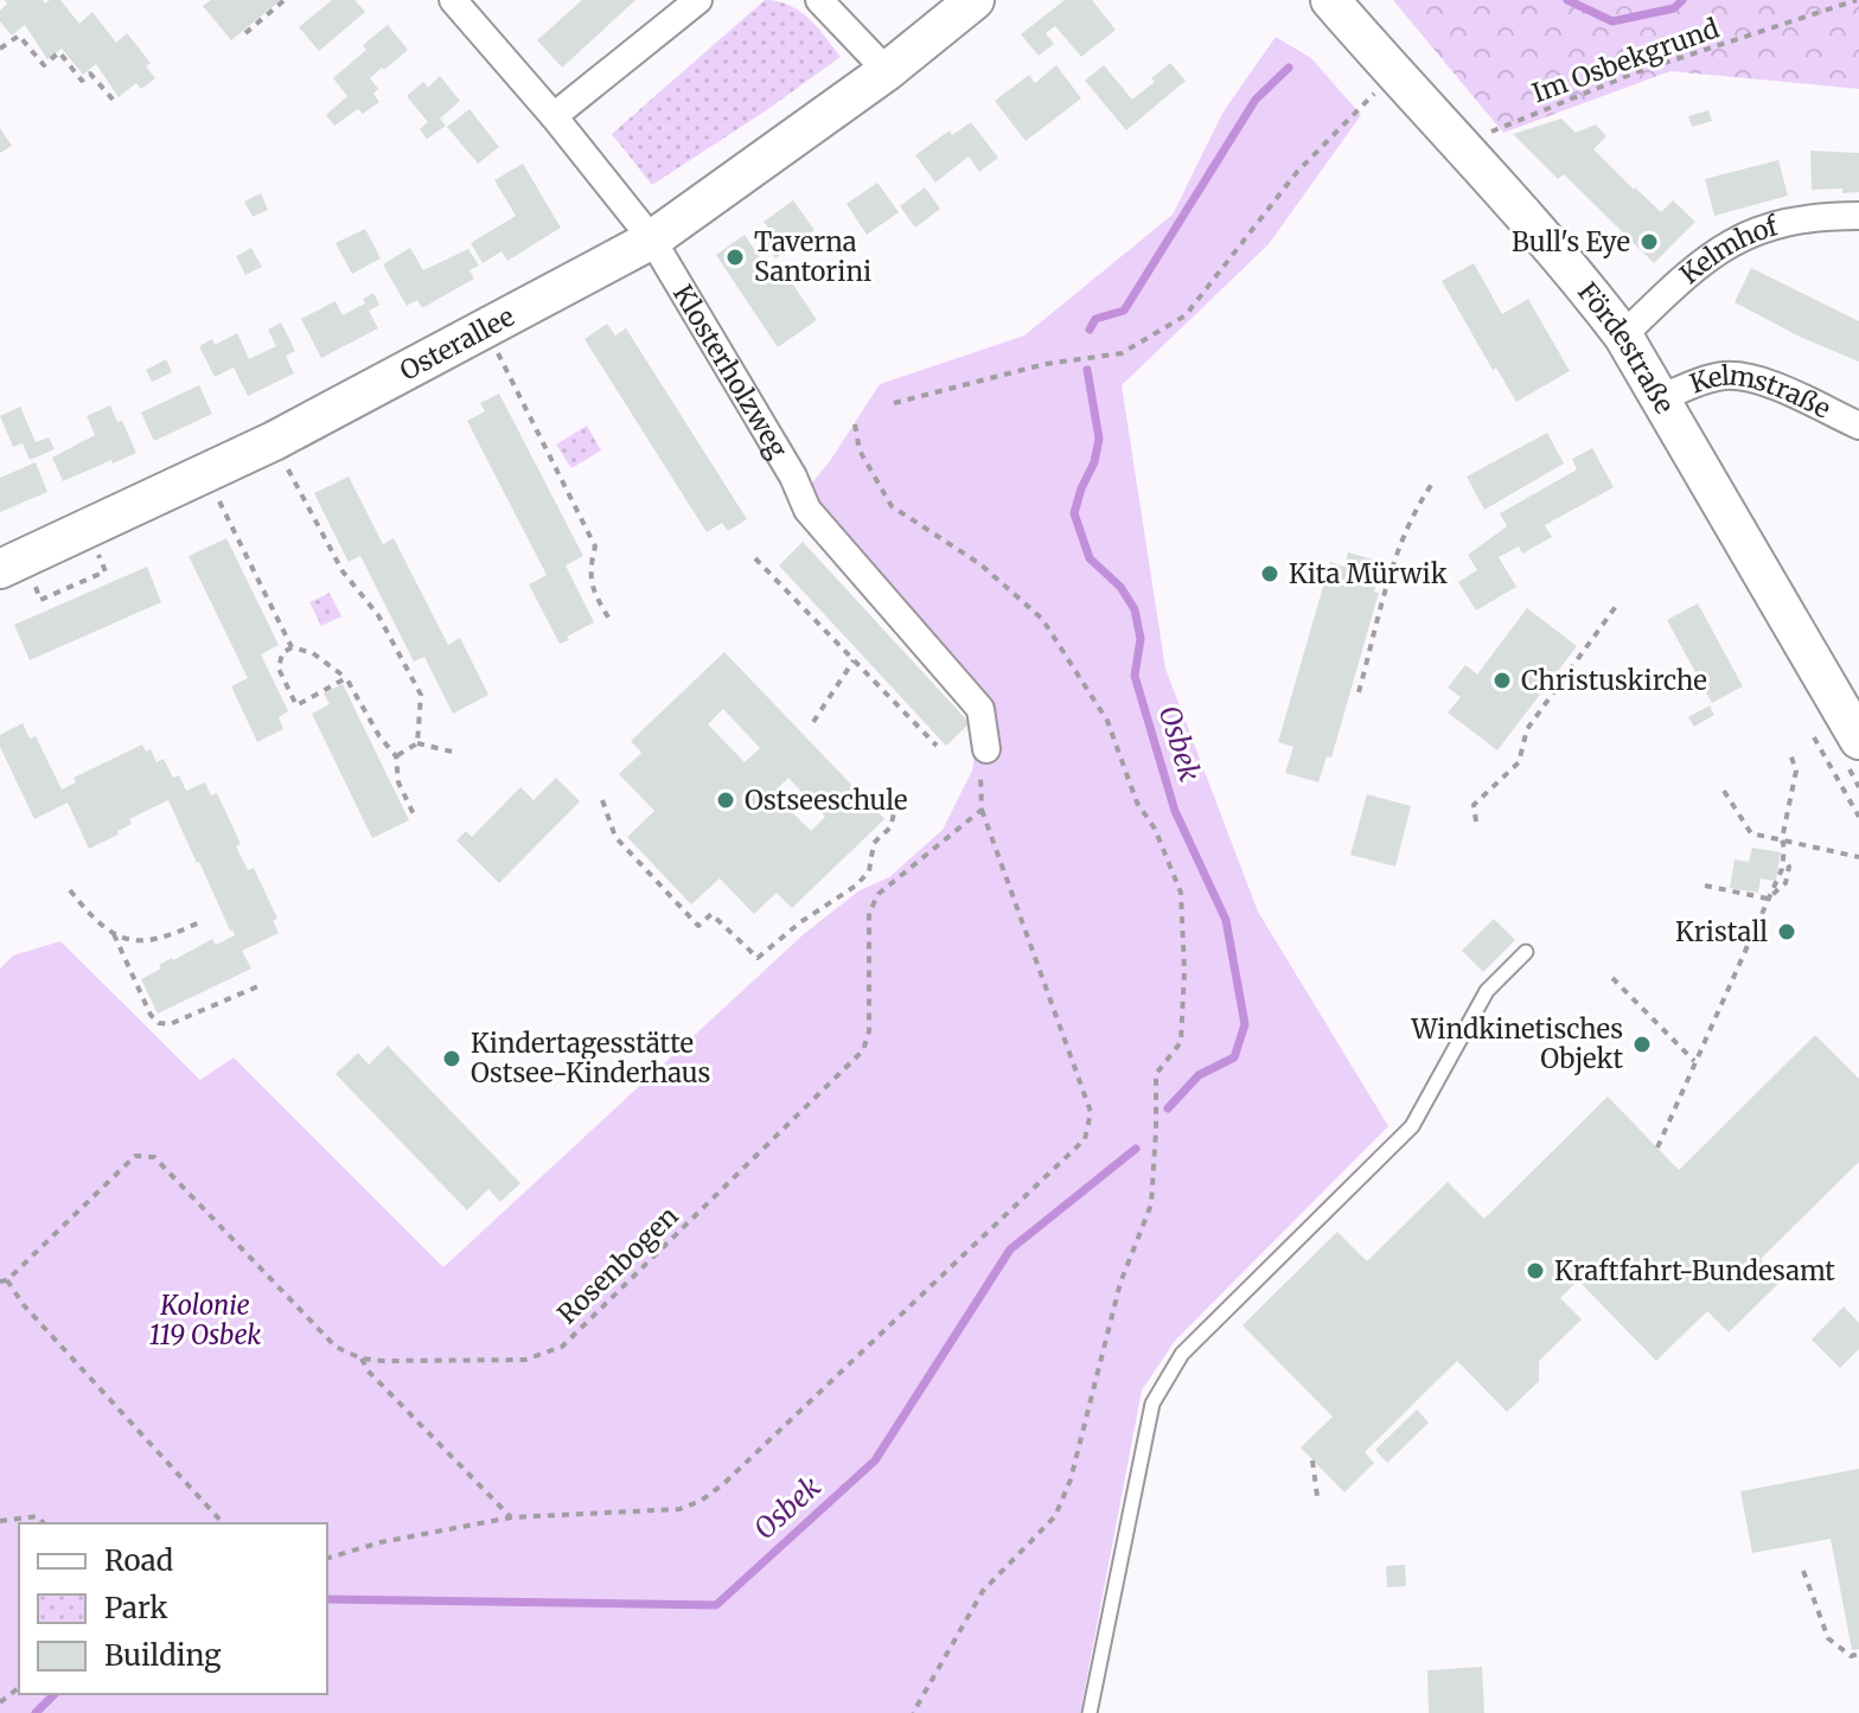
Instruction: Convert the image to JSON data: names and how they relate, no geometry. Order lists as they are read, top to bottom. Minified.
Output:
{"streets":{"street":["Kelmhof","Osterallee","Fördestraße","Klosterholzweg","Kelmstraße"],"path":["Im Osbekgrund","Rosenbogen"]},"crossings":[["Im Osbekgrund","Fördestraße"],["Kelmhof","Fördestraße"],["Osterallee","Klosterholzweg"],["Fördestraße","Kelmstraße"]],"water":["Osbek"],"parks":["Kolonie 119 Osbek"],"places":["Bull's Eye","Taverna Santorini","Kita Mürwik","Christuskirche","Ostseeschule","Kristall","Windkinetisches Objekt","Kindertagesstätte Ostsee-Kinderhaus","Kraftfahrt-Bundesamt"],"legend":["Road","Park","Building"]}
